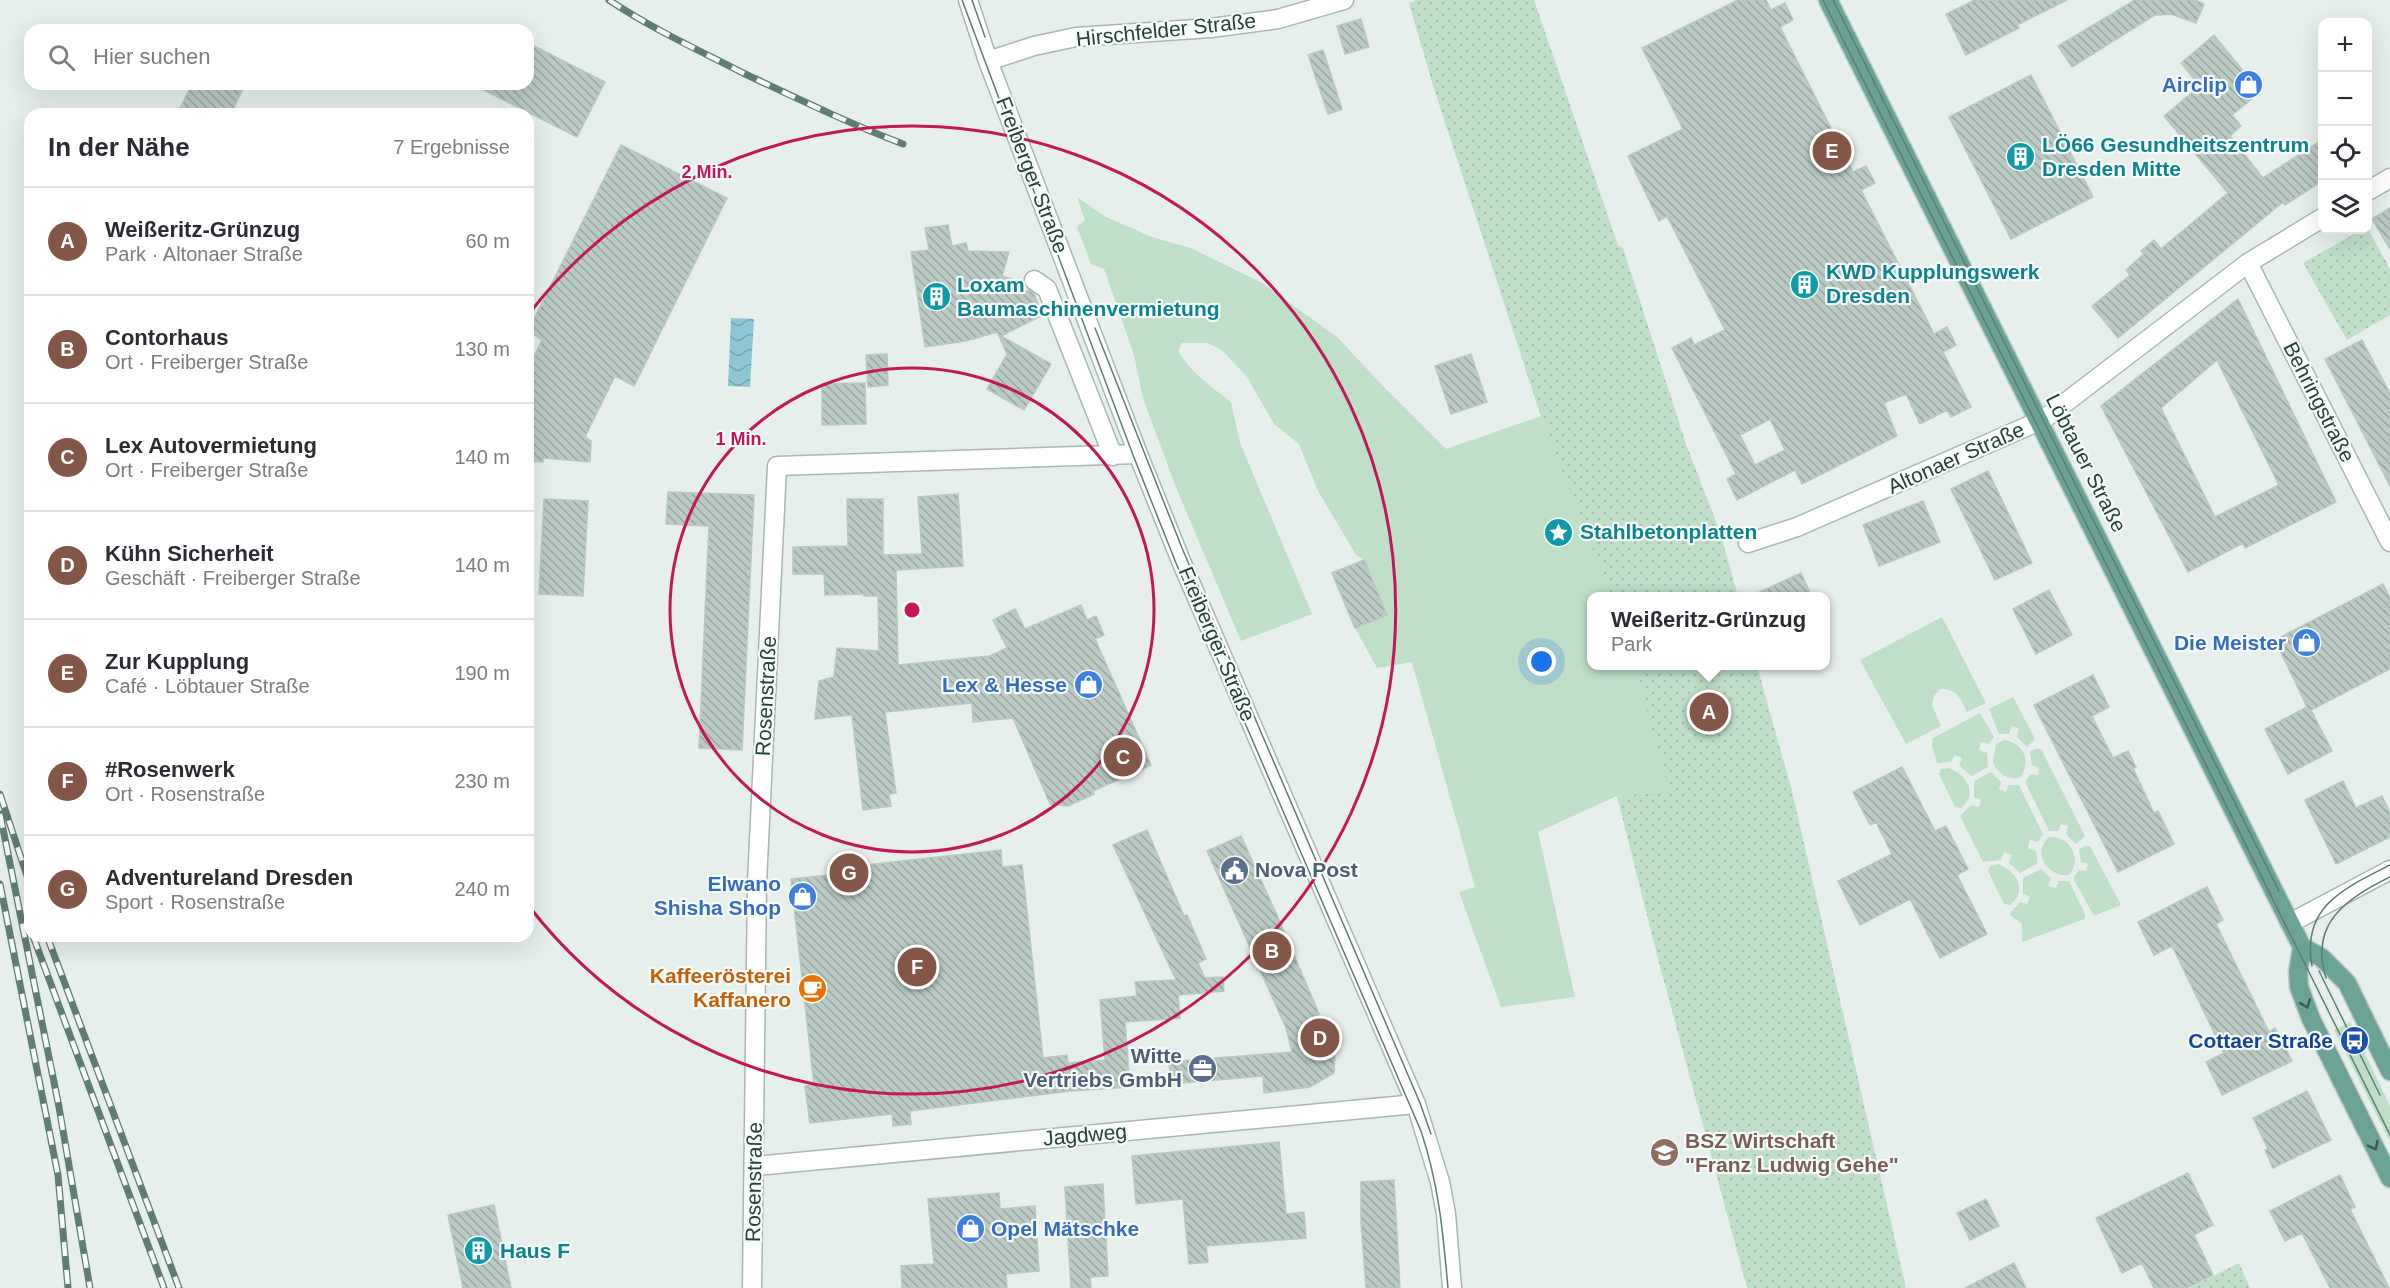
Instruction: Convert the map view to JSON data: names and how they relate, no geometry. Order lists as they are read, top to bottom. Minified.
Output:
{"streets":{"main road":["Löbtauer Straße"],"street":["Hirschfelder Straße","Freiberger Straße","Behringstraße","Altonaer Straße","Rosenstraße","Jagdweg"]},"crossings":[["Hirschfelder Straße","Freiberger Straße"],["Freiberger Straße","Rosenstraße"],["Freiberger Straße","Jagdweg"],["Behringstraße","Altonaer Straße"],["Altonaer Straße","Löbtauer Straße"],["Rosenstraße","Jagdweg"]],"places":{"shop":["Airclip","Die Meister","Lex & Hesse","Elwano Shisha Shop","Opel Mätschke"],"building":["LÖ66 Gesundheitszentrum Dresden Mitte","KWD Kupplungswerk Dresden","Loxam Baumaschinenvermietung","Haus F"],"place":["Stahlbetonplatten"],"public building":["Nova Post"],"cafe":["Kaffeerösterei Kaffanero"],"bus stop":["Cottaer Straße"],"office":["Witte Vertriebs GmbH"],"school or university":["BSZ Wirtschaft \"Franz Ludwig Gehe\""]},"page":{"map_buttons":["+","−"],"search":"Hier suchen","heading":["In der Nähe","7 Ergebnisse"],"pins":["E","A","C","G","B","F","D"],"list":[{"mark":"A","name":"Weißeritz-Grünzug","note":"Park · Altonaer Straße","value":"60 m"},{"mark":"B","name":"Contorhaus","note":"Ort · Freiberger Straße","value":"130 m"},{"mark":"C","name":"Lex Autovermietung","note":"Ort · Freiberger Straße","value":"140 m"},{"mark":"D","name":"Kühn Sicherheit","note":"Geschäft · Freiberger Straße","value":"140 m"},{"mark":"E","name":"Zur Kupplung","note":"Café · Löbtauer Straße","value":"190 m"},{"mark":"F","name":"#Rosenwerk","note":"Ort · Rosenstraße","value":"230 m"},{"mark":"G","name":"Adventureland Dresden","note":"Sport · Rosenstraße","value":"240 m"}],"popup":["Weißeritz-Grünzug","Park"]},"rings":["2 Min.","1 Min."]}
